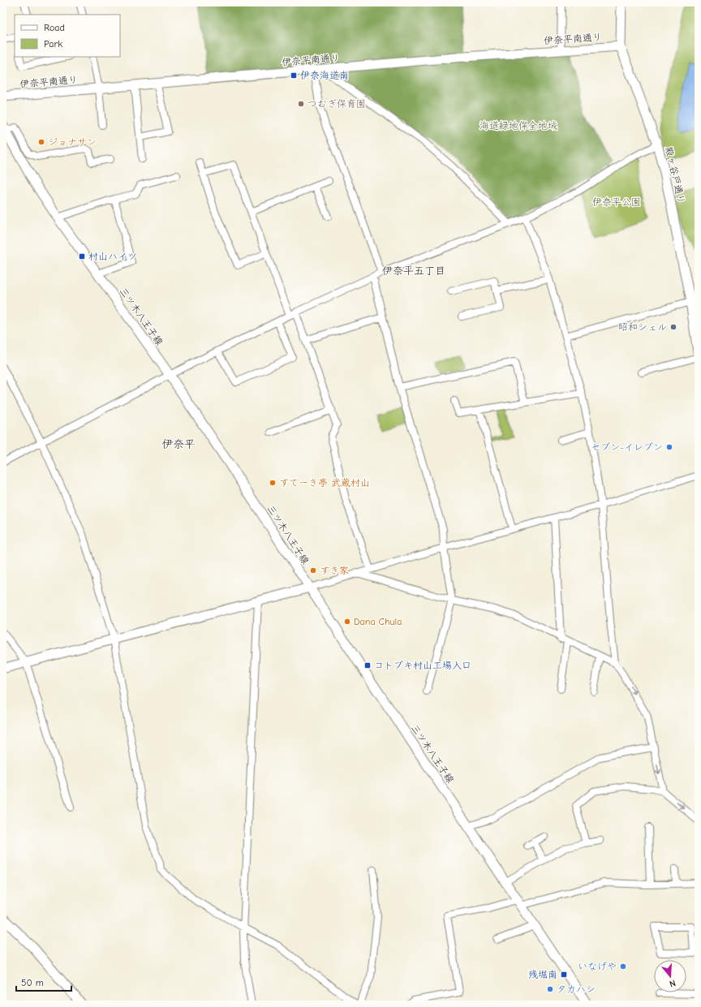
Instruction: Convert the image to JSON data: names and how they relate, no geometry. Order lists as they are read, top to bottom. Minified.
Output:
{"streets":{"street":["伊奈平南通り","殿ヶ谷戸通り","三ツ木八王子線"]},"crossings":[["伊奈平南通り","殿ヶ谷戸通り"]],"districts":["伊奈平五丁目","伊奈平"],"parks":["海道緑地保全地域","伊奈平公園"],"places":{"transit":["伊奈海道南","村山ハイツ","コトブキ村山工場入口","残堀南"],"other":["つむぎ保育園","ジョナサン","昭和シェル","セブン-イレブン","すてーき亭 武蔵村山","すき家","Dana Chula","いなげや","タカハシ"]},"legend":["Road","Park"],"scale_bar":"50 m","north":"bottom"}
